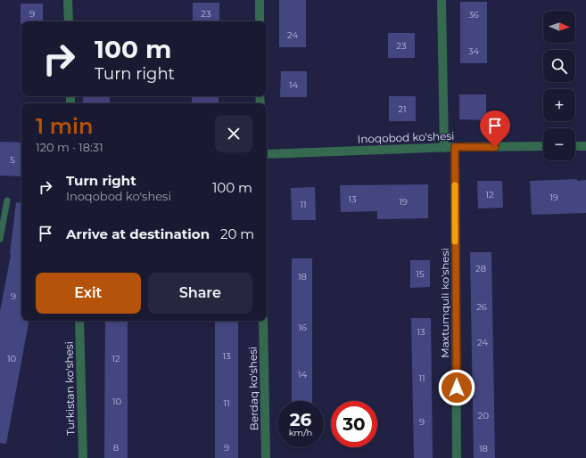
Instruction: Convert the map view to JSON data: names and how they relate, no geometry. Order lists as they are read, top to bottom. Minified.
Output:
{"streets":{"street":["Inoqobod ko'shesi","Maxtumquli ko'shesi","Turkistan ko'shesi","Berdaq ko'shesi"]},"crossings":[["Inoqobod ko'shesi","Maxtumquli ko'shesi"]],"house_numbers":["9","23","36","24","23","34","14","21","5","12","19","13","19","11","28","15","18","9","26","16","13","24","13","10","12","14","11","10","11","20","9","8","9","18"],"north":"right","page":{"map_buttons":["+","−"],"turn":["100 m","Turn right"],"heading":["1 min","120 m · 18:31"],"list":[{"name":"Turn right","note":"Inoqobod ko'shesi","value":"100 m"},{"name":"Arrive at destination","value":"20 m"}],"buttons":["Exit","Share"],"speed":"26 km/h","limit":"30"}}
